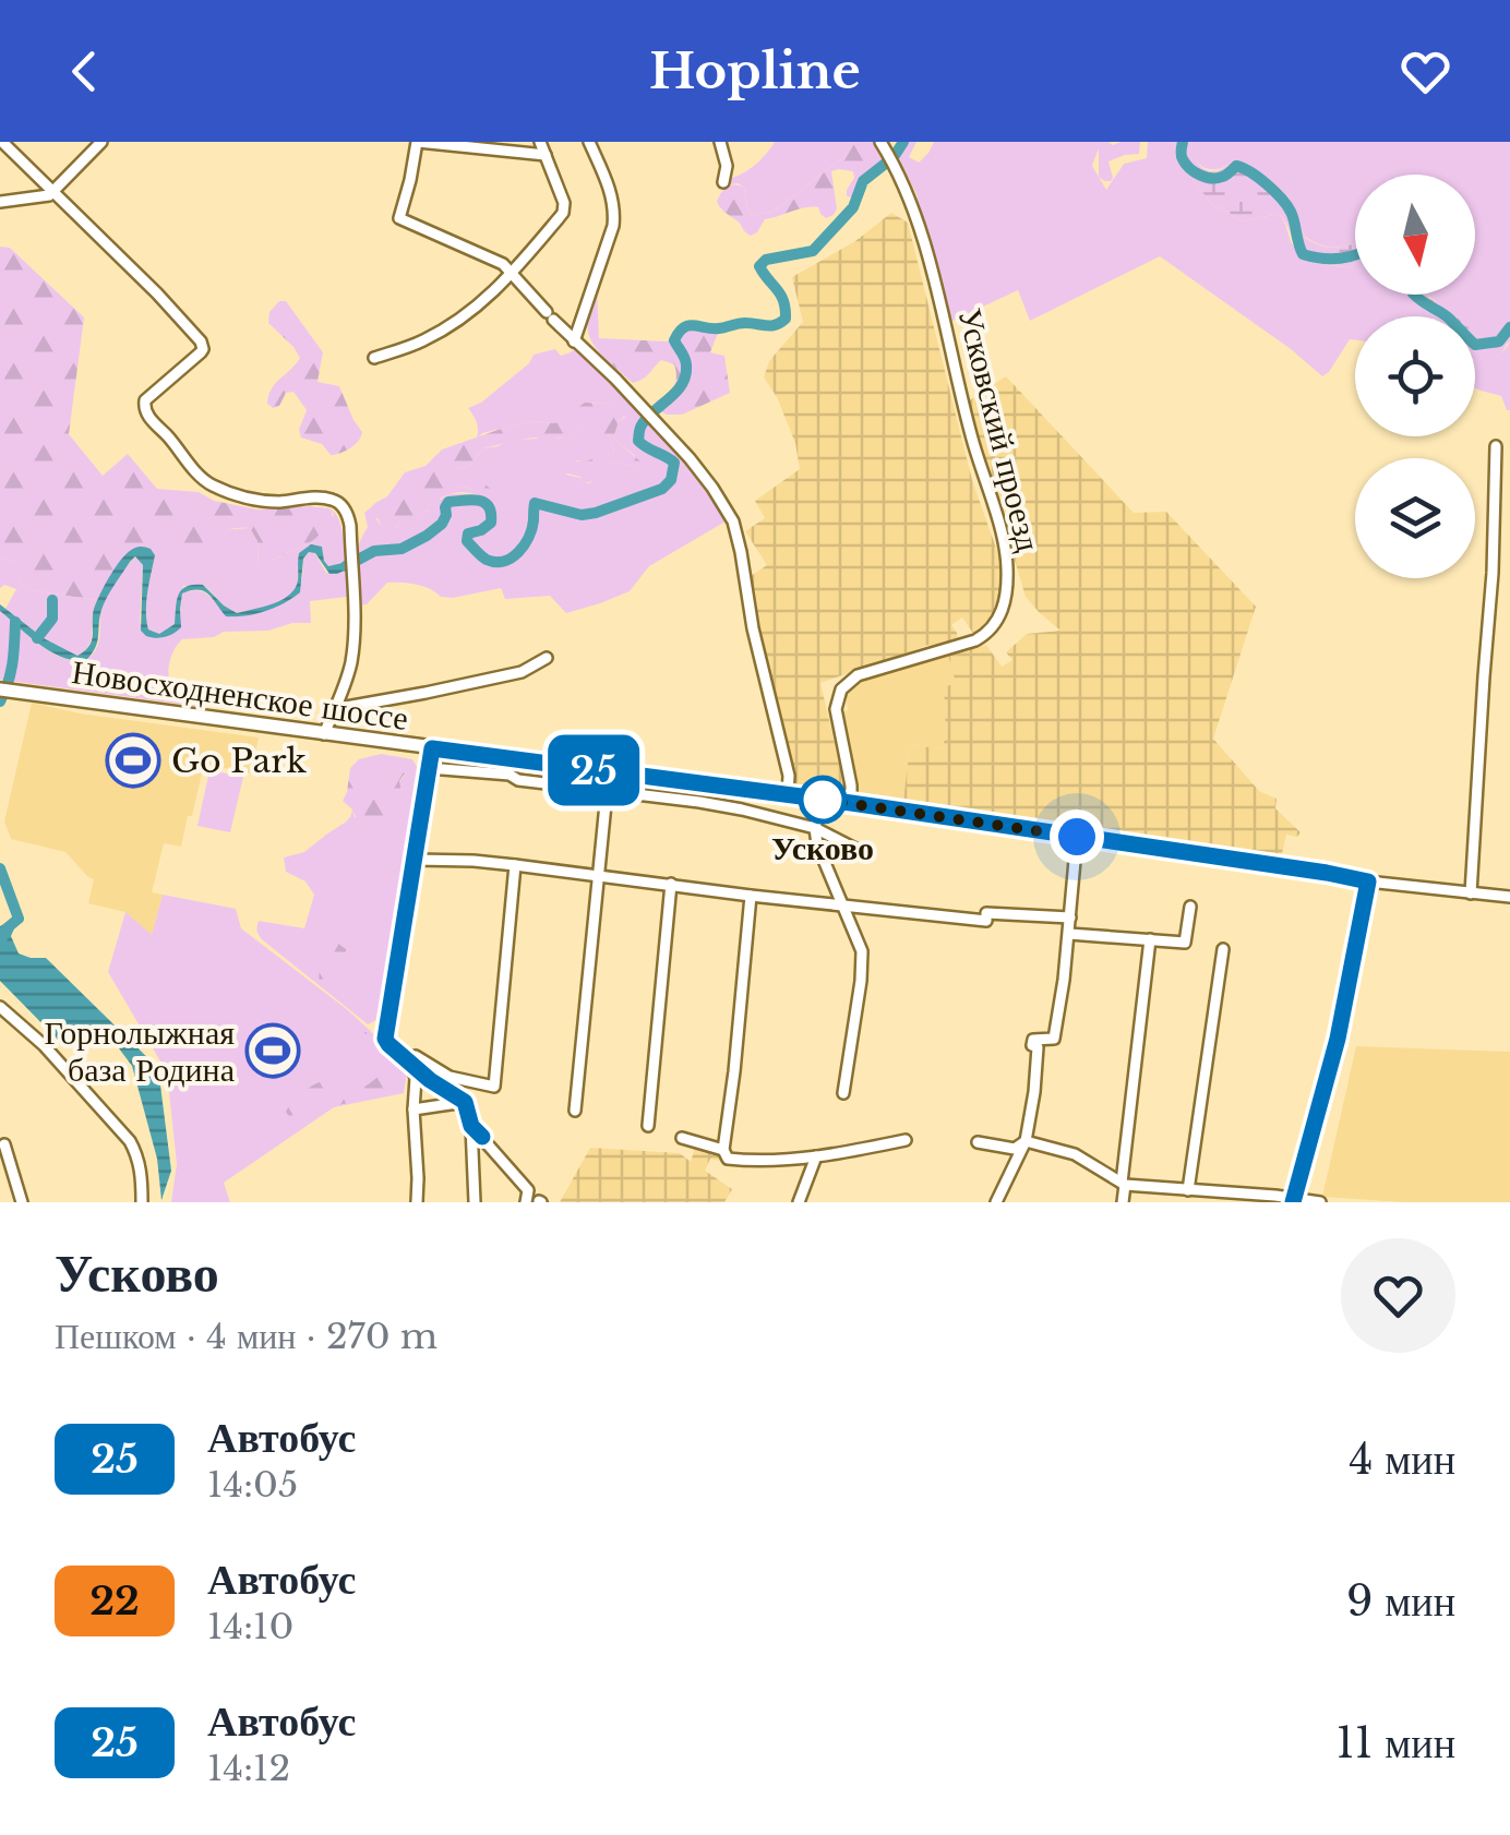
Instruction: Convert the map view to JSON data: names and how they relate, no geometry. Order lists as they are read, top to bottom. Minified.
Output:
{"streets":{"main road":["Новосходненское шоссе"],"street":["Усковский проезд"]},"crossings":[["Усковский проезд","Новосходненское шоссе"]],"places":{"sports":["Go Park","Горнолыжная база Родина"],"other":["Усково"]},"lines":["bus line 25"],"north":"bottom","page":{"header":"Hopline","on_map":"25","heading":["Усково","Пешком · 4 мин · 270 m"],"list":[{"mark":"25","name":"Автобус","note":"14:05","value":"4 мин"},{"mark":"22","name":"Автобус","note":"14:10","value":"9 мин"},{"mark":"25","name":"Автобус","note":"14:12","value":"11 мин"}]}}
